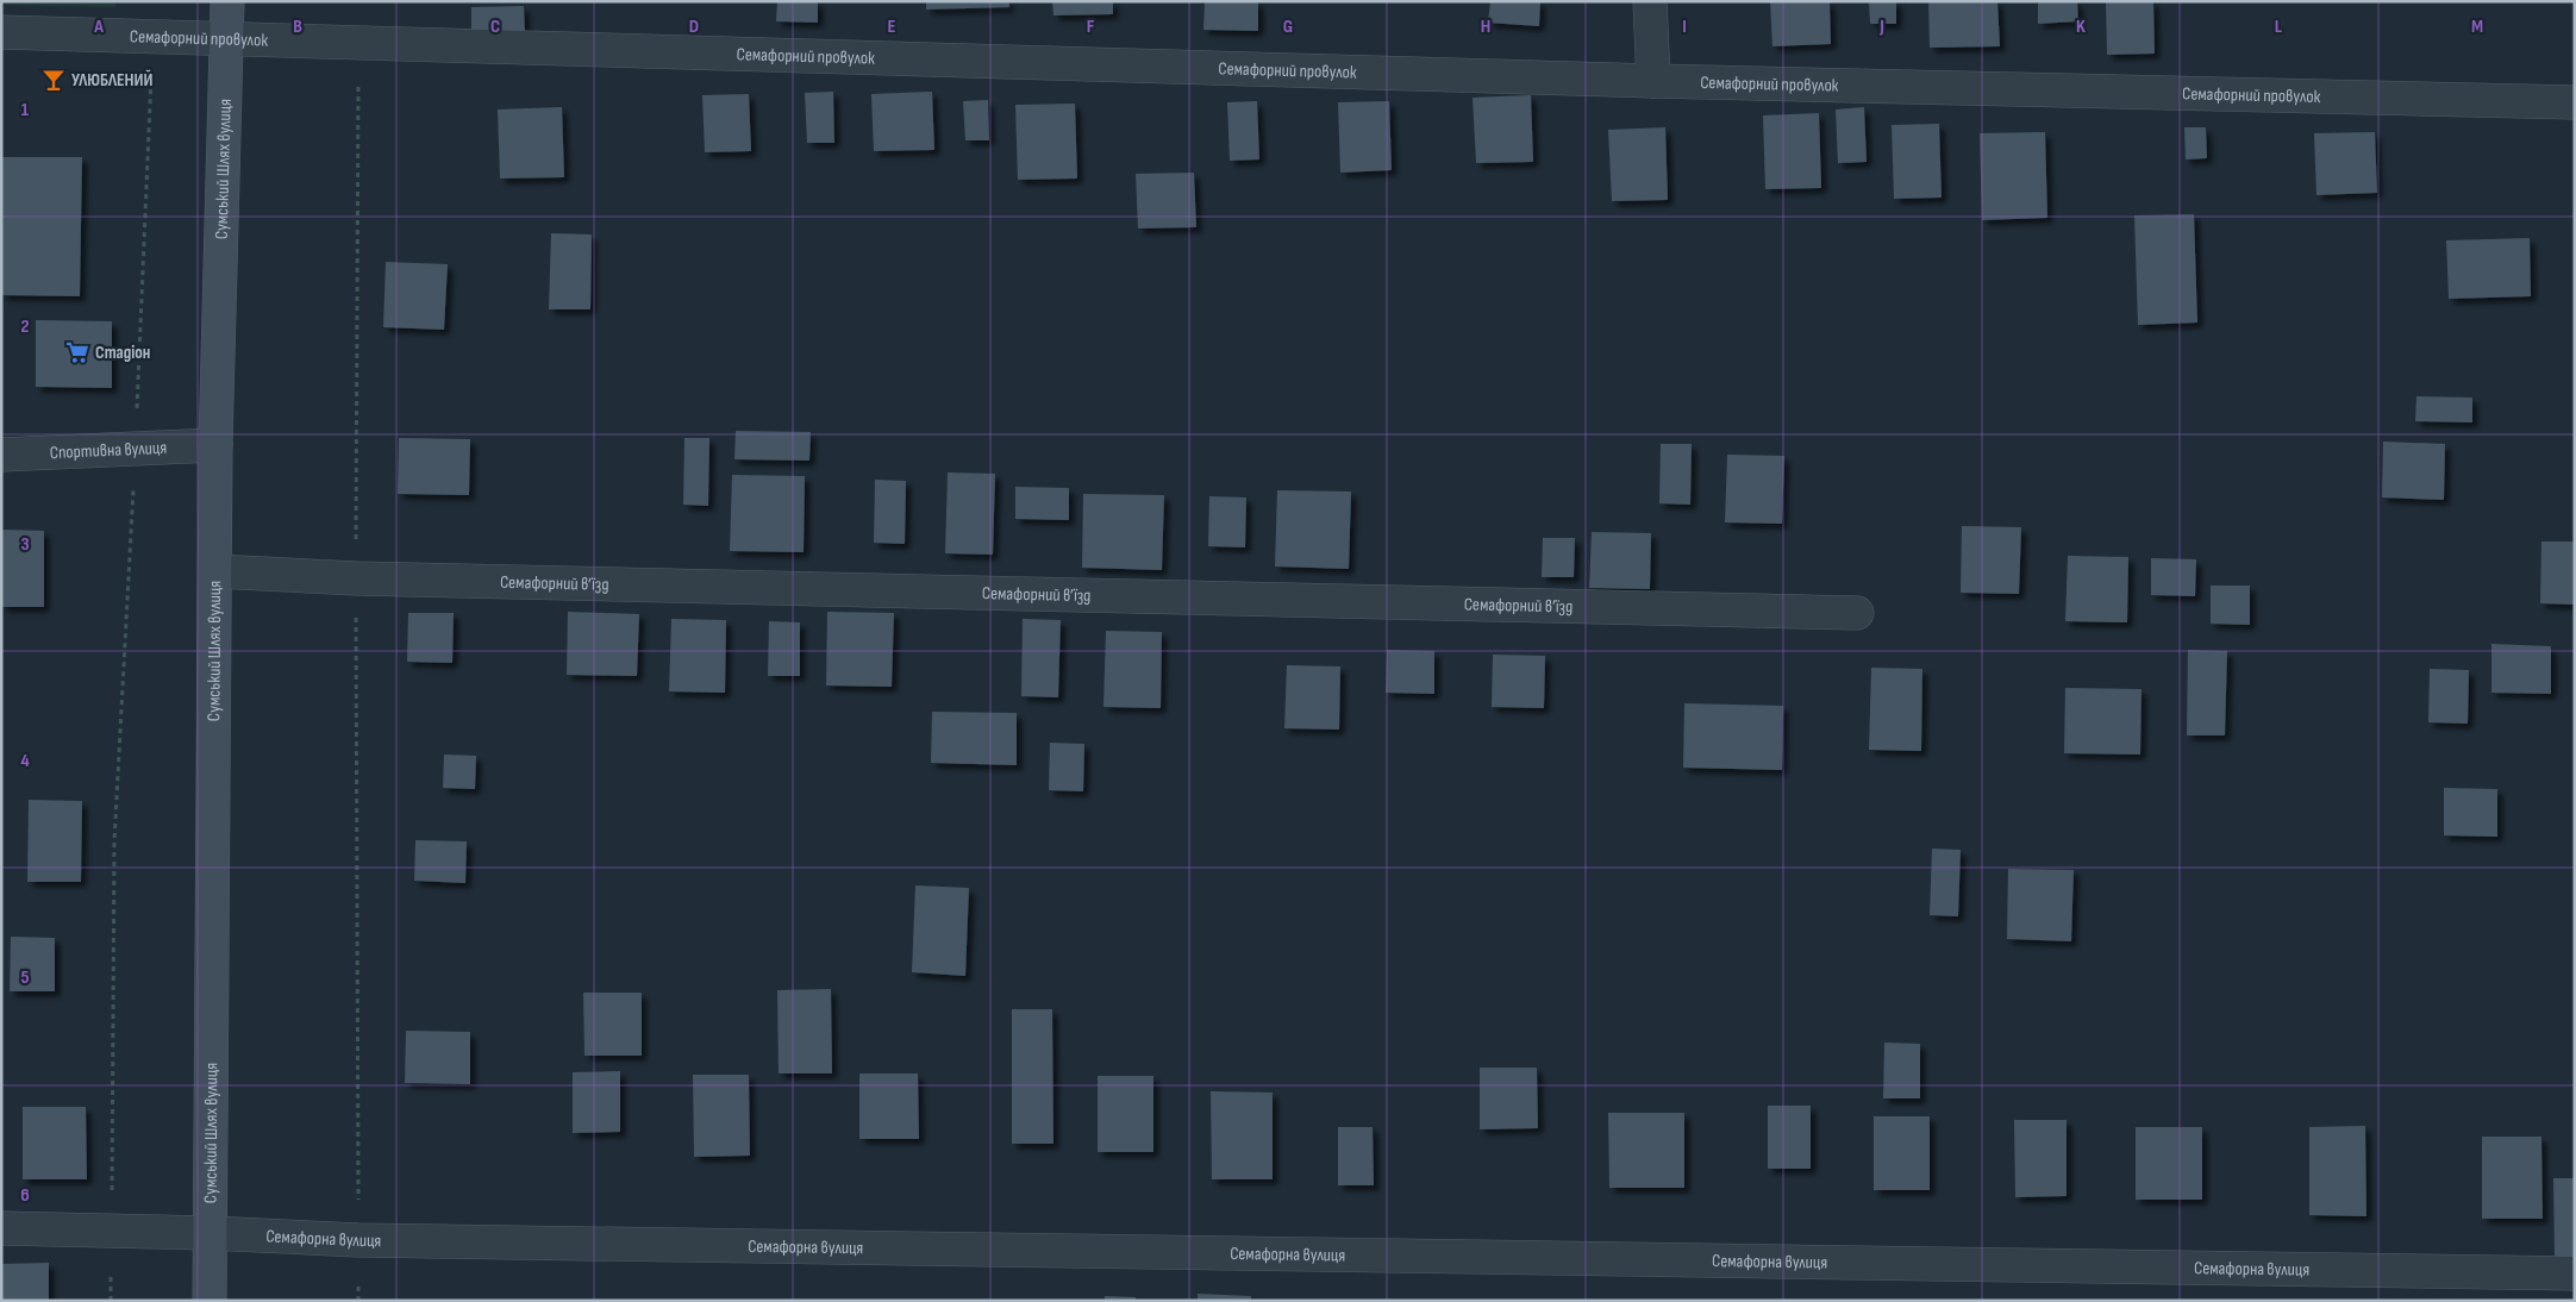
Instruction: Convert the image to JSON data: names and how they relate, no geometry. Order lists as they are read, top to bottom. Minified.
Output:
{"streets":{"main road":["Сумський Шлях вулиця"],"street":["Семафорний провулок","Спортивна вулиця","Семафорний в’їзд","Семафорна вулиця"]},"crossings":[["Семафорний провулок","Сумський Шлях вулиця"],["Сумський Шлях вулиця","Спортивна вулиця"],["Сумський Шлях вулиця","Семафорний в’їзд"],["Сумський Шлях вулиця","Семафорна вулиця"]],"places":{"bar":["УЛЮБЛЕНИЙ"],"supermarket":["Стадіон"]},"grid":{"columns":["A","B","C","D","E","F","G","H","I","J","K","L","M"],"rows":["1","2","3","4","5","6"]}}
